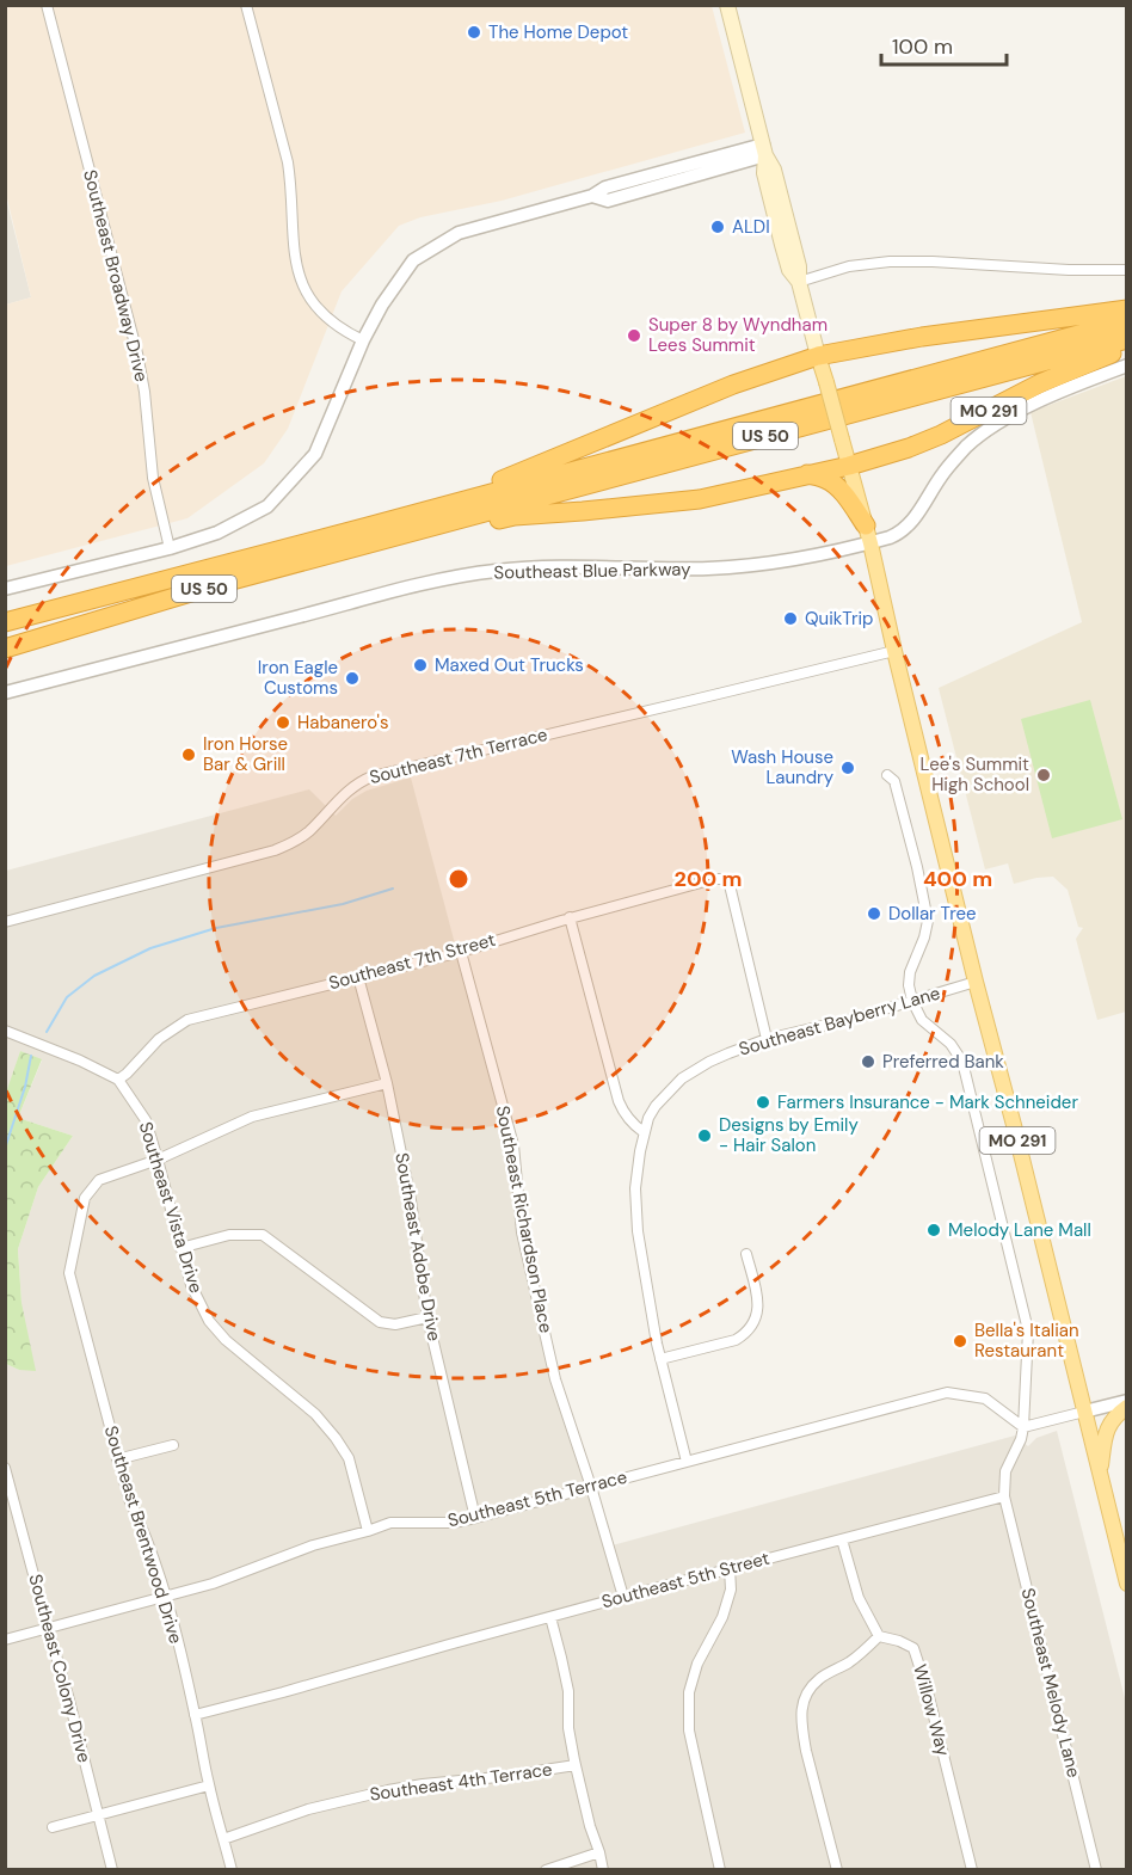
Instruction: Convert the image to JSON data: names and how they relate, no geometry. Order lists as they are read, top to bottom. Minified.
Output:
{"streets":{"highway":["MO 291","US 50"],"street":["Southeast Broadway Drive","Southeast Blue Parkway","Southeast 7th Terrace","Southeast 7th Street","Southeast Bayberry Lane","Southeast Vista Drive","Southeast Richardson Place","Southeast Adobe Drive","Southeast 5th Terrace","Southeast Brentwood Drive","Southeast 5th Street","Southeast Colony Drive","Southeast Melody Lane","Willow Way","Southeast 4th Terrace"]},"crossings":[["MO 291","Southeast Blue Parkway"],["MO 291","Southeast 7th Terrace"],["MO 291","Southeast Bayberry Lane"],["Southeast 7th Street","Southeast Bayberry Lane"],["Southeast 7th Street","Southeast Vista Drive"],["Southeast 7th Street","Southeast Richardson Place"],["Southeast 7th Street","Southeast Adobe Drive"],["Southeast Bayberry Lane","Southeast 5th Terrace"],["Southeast Vista Drive","Southeast 5th Terrace"],["Southeast Vista Drive","Southeast Brentwood Drive"],["Southeast Richardson Place","Southeast 5th Terrace"],["Southeast Richardson Place","Southeast 5th Street"],["Southeast Adobe Drive","Southeast 5th Terrace"],["Southeast Adobe Drive","Southeast Brentwood Drive"],["Southeast 5th Terrace","Southeast Brentwood Drive"],["Southeast 5th Terrace","Southeast Colony Drive"],["Southeast Brentwood Drive","Southeast 5th Street"],["Southeast Brentwood Drive","Southeast 4th Terrace"],["Southeast 5th Street","Southeast Melody Lane"]],"places":["The Home Depot","ALDI","Super 8 by Wyndham Lees Summit","QuikTrip","Maxed Out Trucks","Iron Eagle Customs","Habanero's","Iron Horse Bar & Grill","Wash House Laundry","Lee's Summit High School","Dollar Tree","Preferred Bank","Farmers Insurance - Mark Schneider","Designs by Emily - Hair Salon","Melody Lane Mall","Bella's Italian Restaurant"],"scale_bar":"100 m","rings":["200 m","400 m"]}
